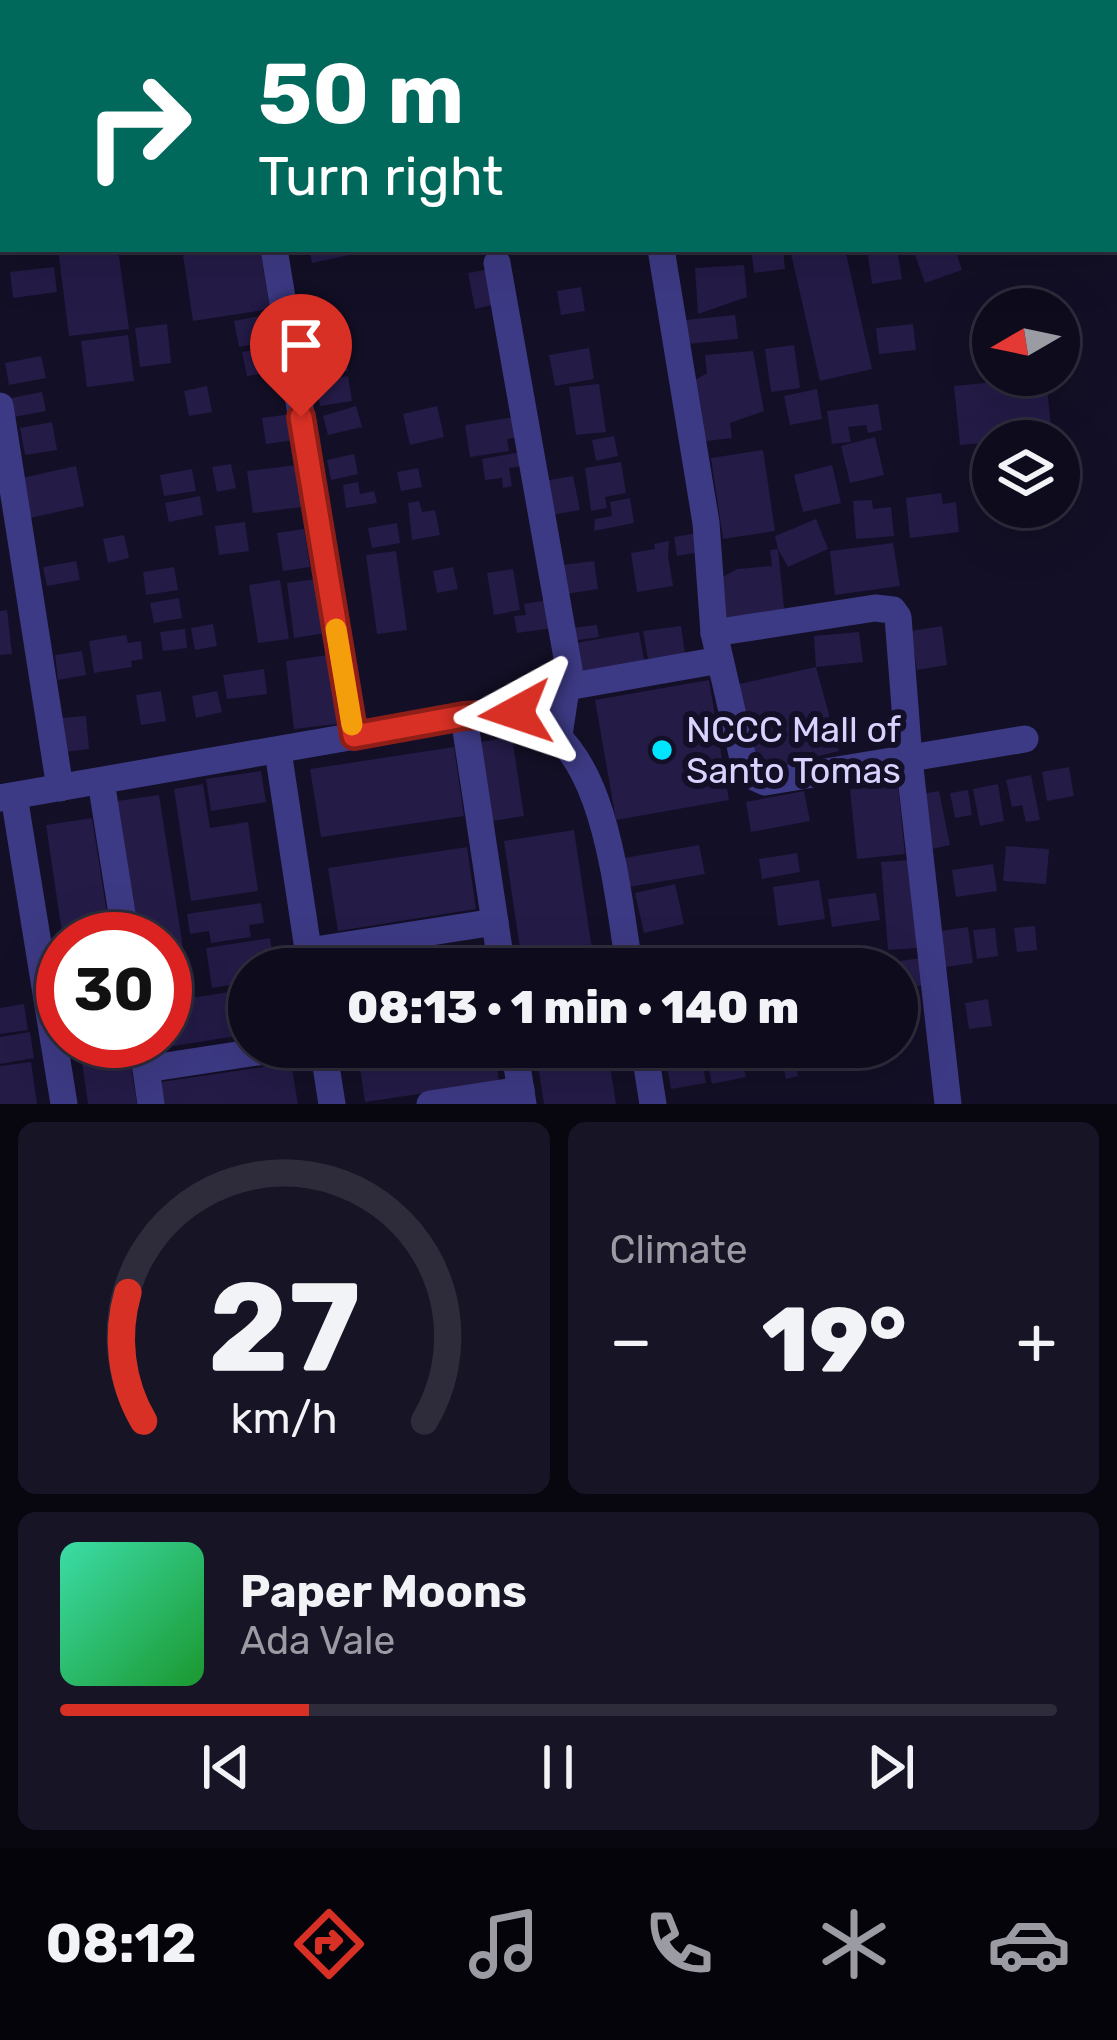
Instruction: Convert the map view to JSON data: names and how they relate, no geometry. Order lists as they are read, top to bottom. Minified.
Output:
{"places":["NCCC Mall of Santo Tomas"],"north":"left","page":{"turn":["50 m","Turn right"],"limit":"30","trip":"08:13 · 1 min · 140 m","tile":"Climate","heat":["−","19°","+"],"song":["Paper Moons","Ada Vale"],"tabs":"08:12","gauge":["27","km/h"]}}
